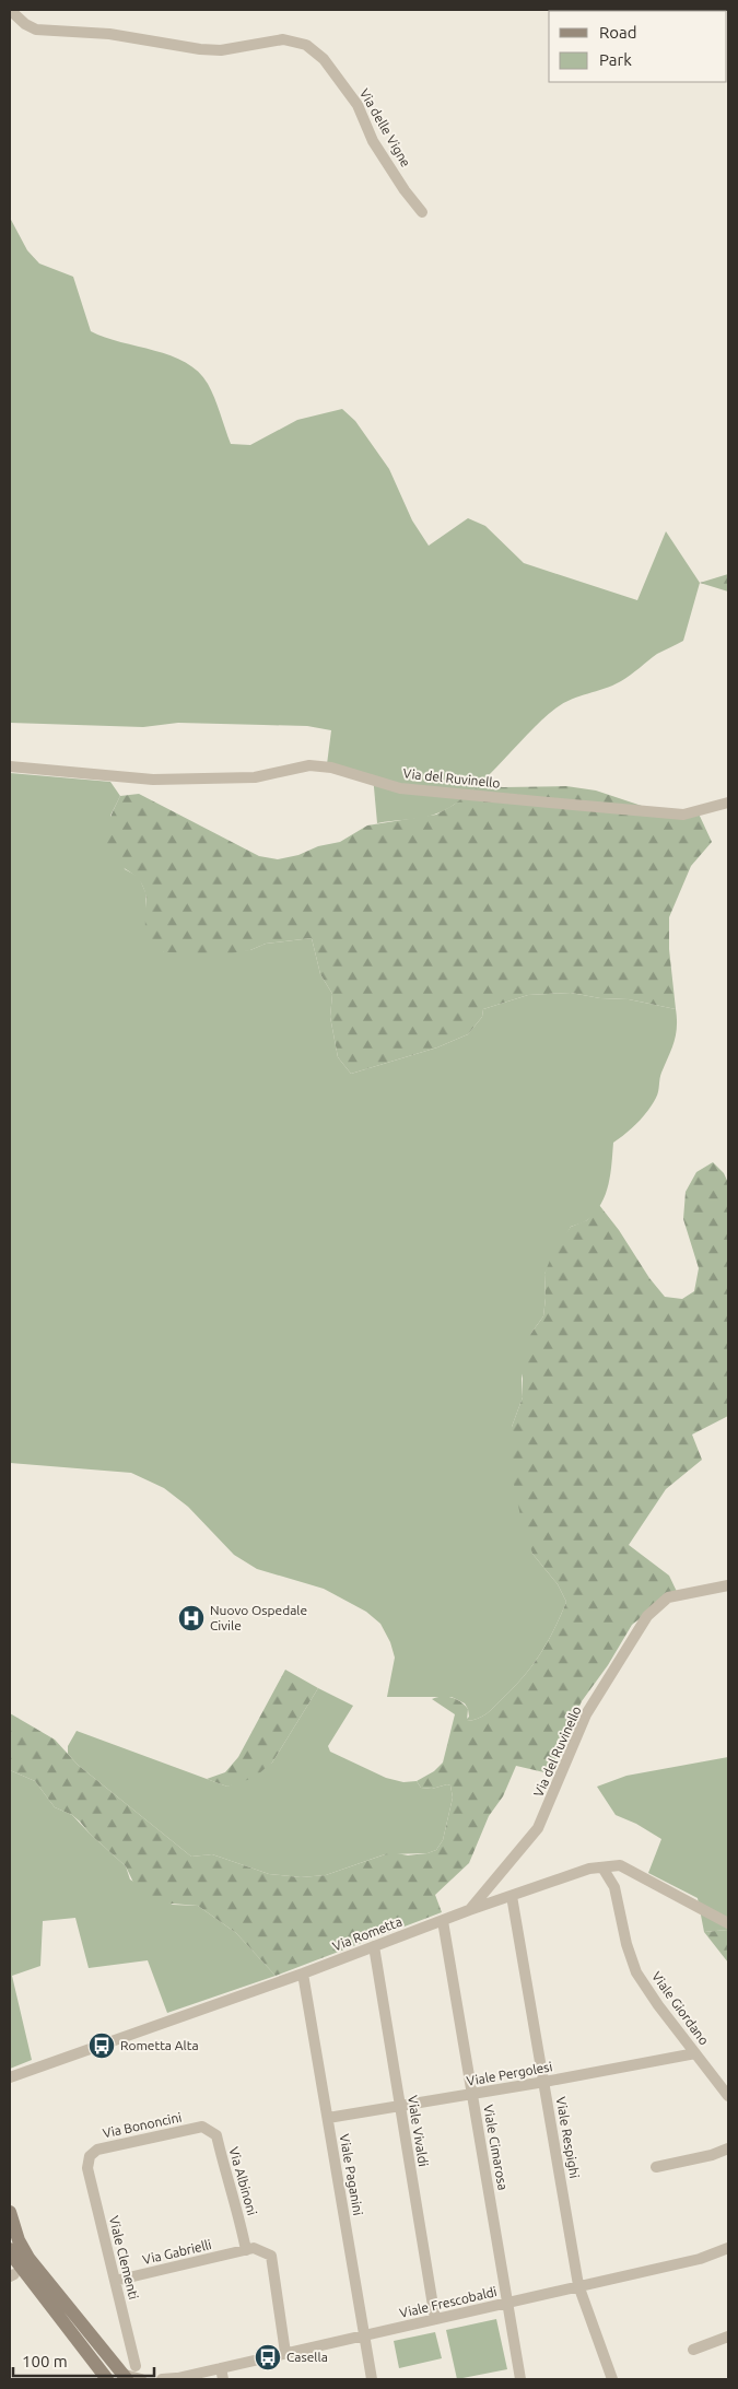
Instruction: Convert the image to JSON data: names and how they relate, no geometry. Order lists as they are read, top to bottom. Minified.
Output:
{"streets":{"street":["Via delle Vigne","Via del Ruvinello","Via Rometta","Viale Giordano","Viale Pergolesi","Via Bononcini","Viale Vivaldi","Viale Respighi","Viale Cimarosa","Viale Paganini","Via Albinoni","Via Gabrielli","Viale Clementi","Viale Frescobaldi"]},"crossings":[["Via del Ruvinello","Via Rometta"],["Via Rometta","Viale Giordano"],["Via Rometta","Viale Vivaldi"],["Via Rometta","Viale Respighi"],["Via Rometta","Viale Cimarosa"],["Via Rometta","Viale Paganini"],["Viale Giordano","Viale Pergolesi"],["Viale Pergolesi","Viale Vivaldi"],["Viale Pergolesi","Viale Respighi"],["Viale Pergolesi","Viale Cimarosa"],["Viale Pergolesi","Viale Paganini"],["Via Bononcini","Via Albinoni"],["Via Bononcini","Viale Clementi"],["Viale Vivaldi","Viale Frescobaldi"],["Viale Respighi","Viale Frescobaldi"],["Viale Cimarosa","Viale Frescobaldi"],["Viale Paganini","Viale Frescobaldi"],["Via Albinoni","Via Gabrielli"],["Via Gabrielli","Viale Clementi"]],"places":{"hospital":["Nuovo Ospedale Civile"],"bus stop":["Rometta Alta","Casella"]},"legend":["Road","Park"],"scale_bar":"100 m"}
